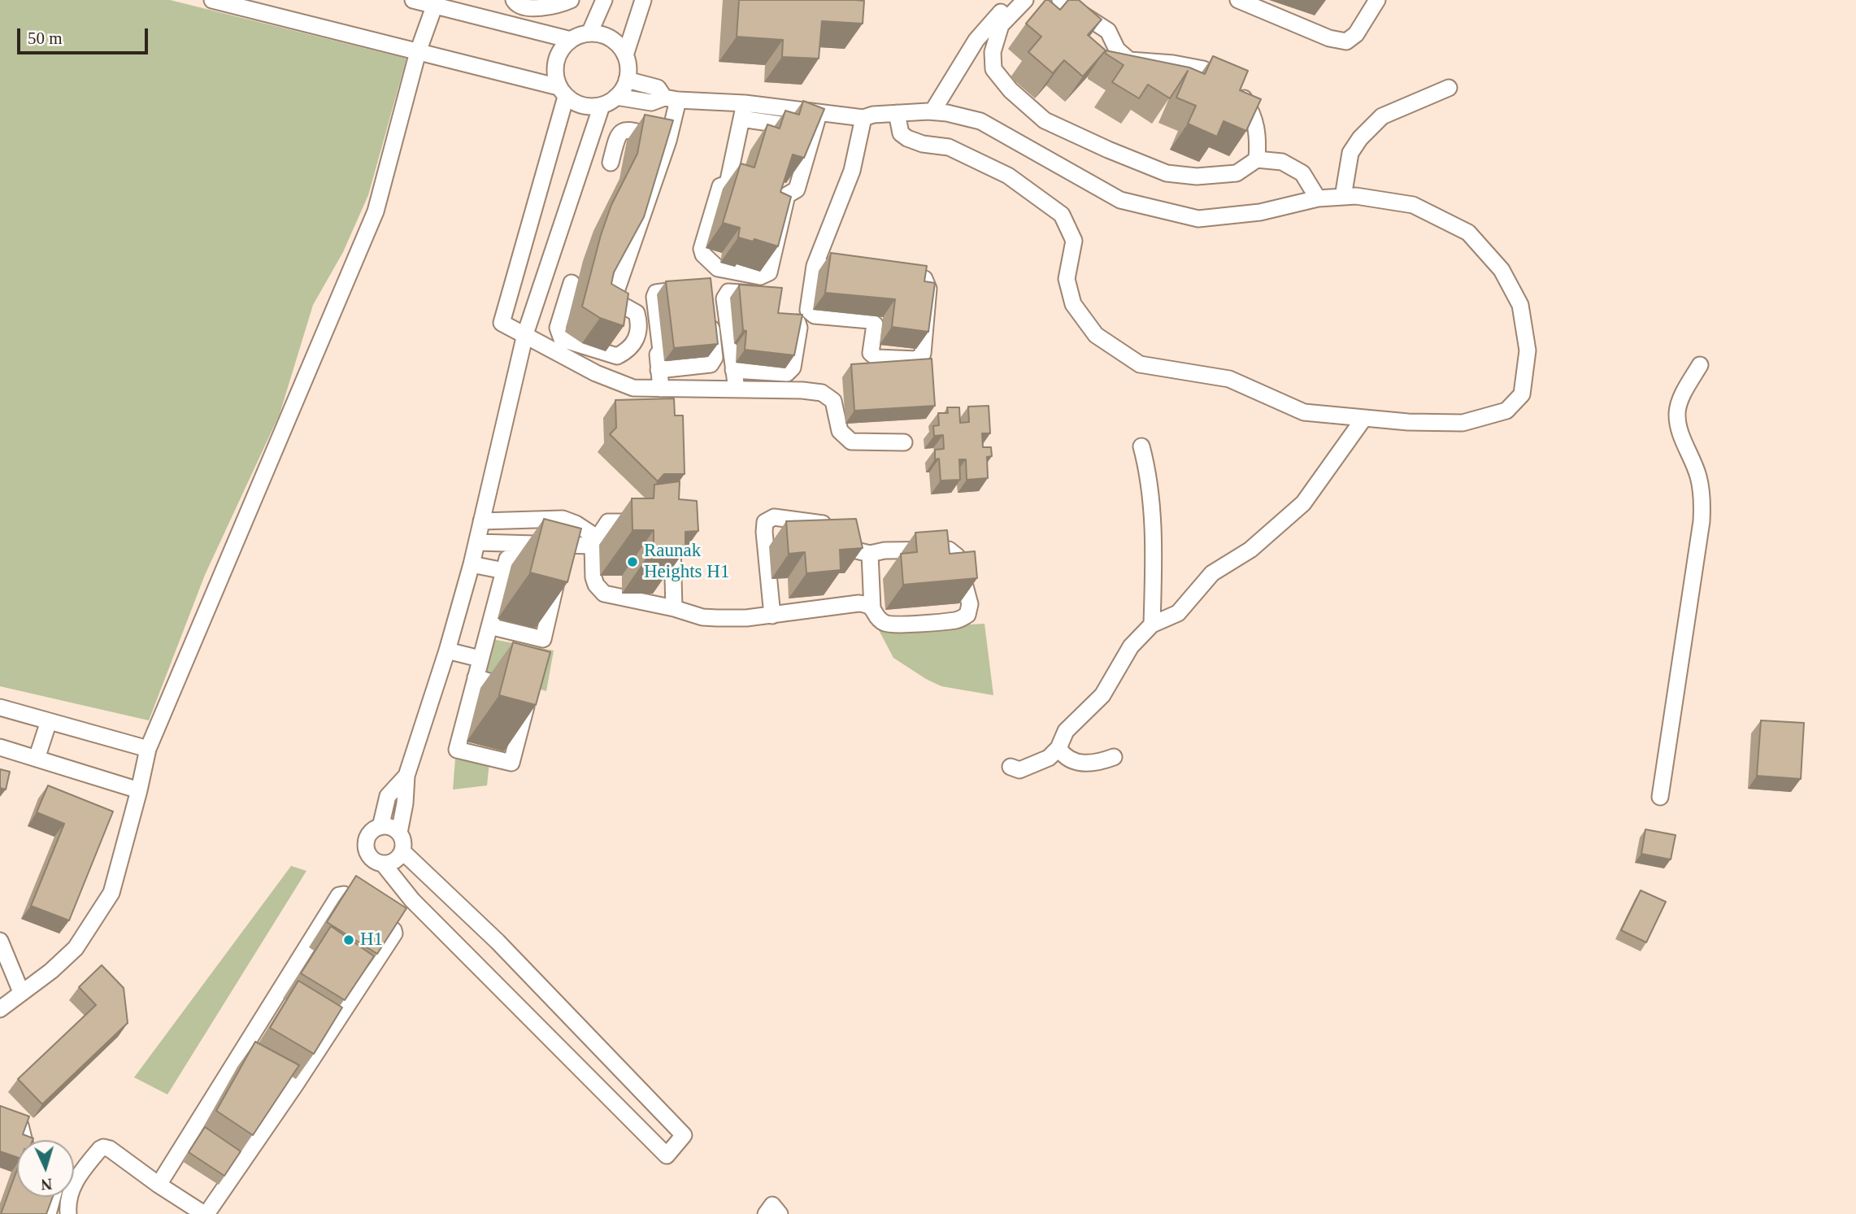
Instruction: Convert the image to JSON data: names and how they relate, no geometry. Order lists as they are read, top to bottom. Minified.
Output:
{"places":["Raunak Heights H1","H1"],"scale_bar":"50 m","north":"bottom"}
